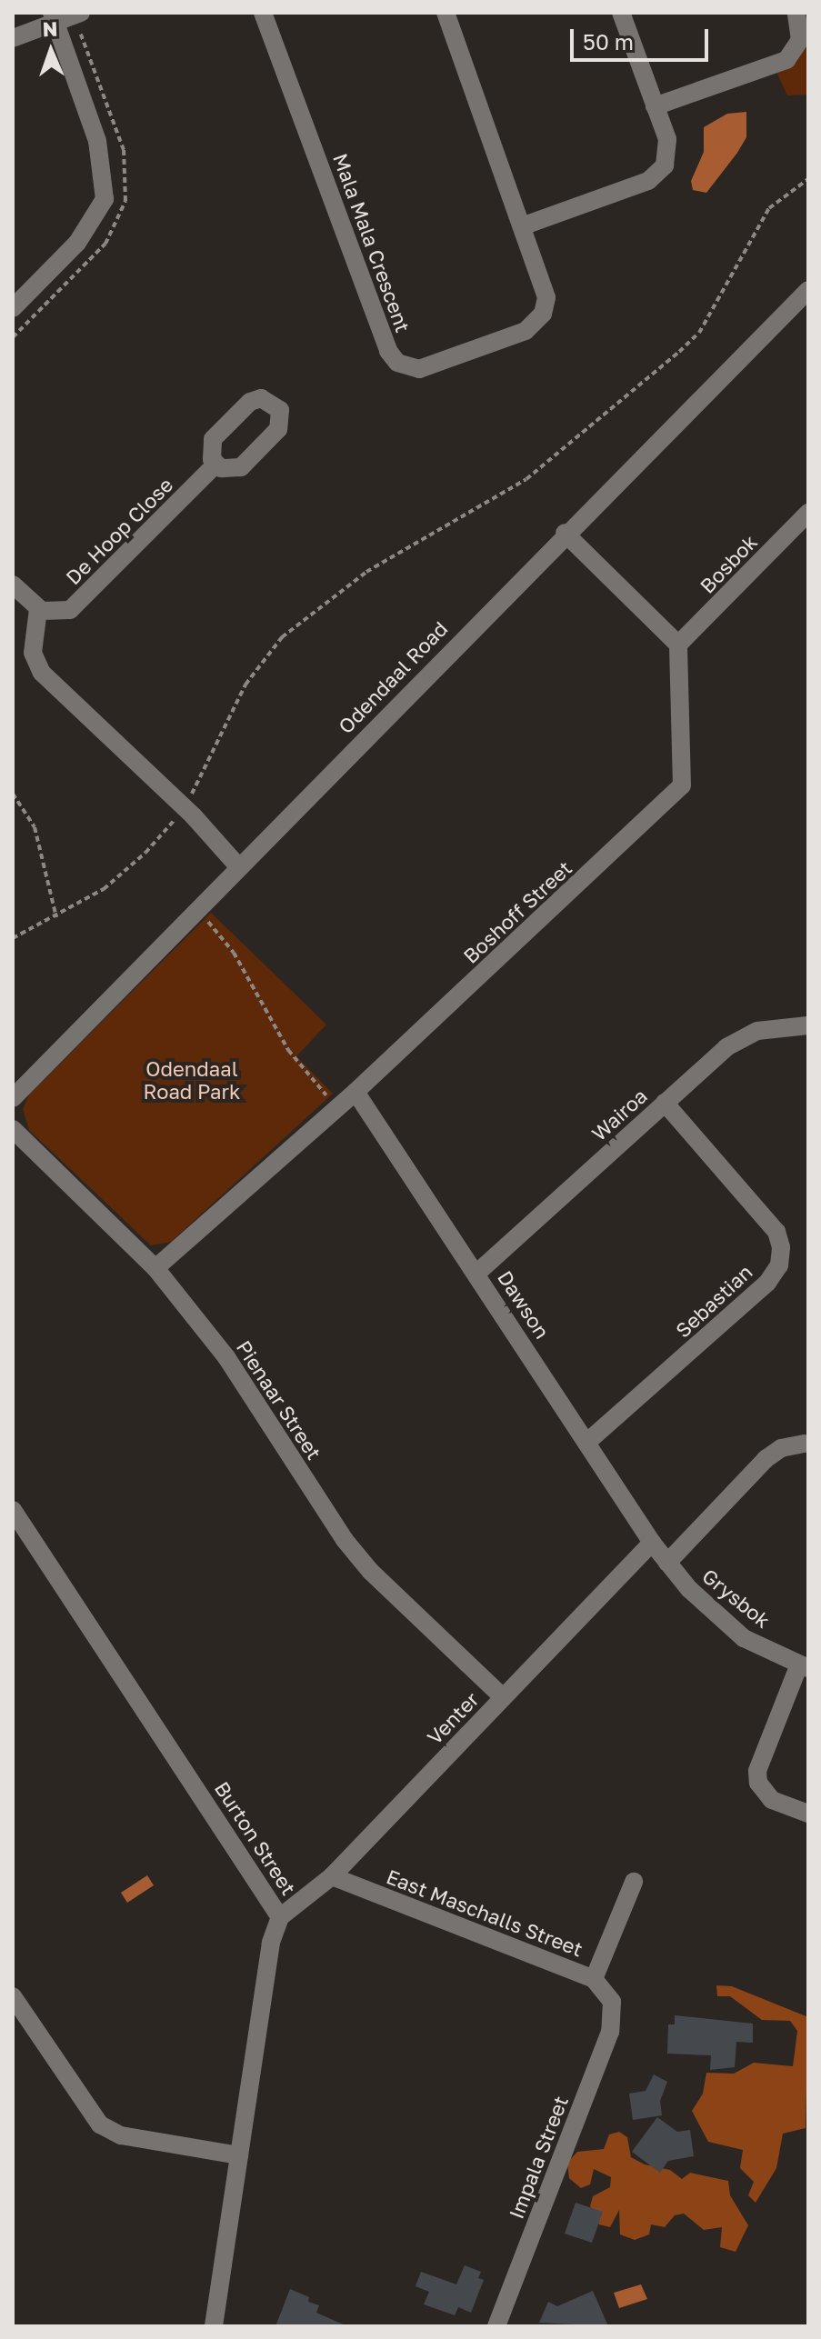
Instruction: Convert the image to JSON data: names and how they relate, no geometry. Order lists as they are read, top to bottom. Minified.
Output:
{"streets":{"street":["Mala Mala Crescent","De Hoop Close","Bosbok","Odendaal Road","Boshoff Street","Wairoa","Sebastian","Dawson","Pienaar Street","Grysbok","Venter","Burton Street","East Maschalls Street","Impala Street"]},"crossings":[["Bosbok","Boshoff Street"],["Boshoff Street","Dawson"],["Boshoff Street","Pienaar Street"],["Wairoa","Sebastian"],["Wairoa","Dawson"],["Sebastian","Dawson"],["Dawson","Grysbok"],["Dawson","Venter"],["Pienaar Street","Venter"],["Grysbok","Venter"],["Venter","Burton Street"],["Venter","East Maschalls Street"],["East Maschalls Street","Impala Street"]],"parks":["Odendaal Road Park"],"scale_bar":"50 m","north":"top"}
